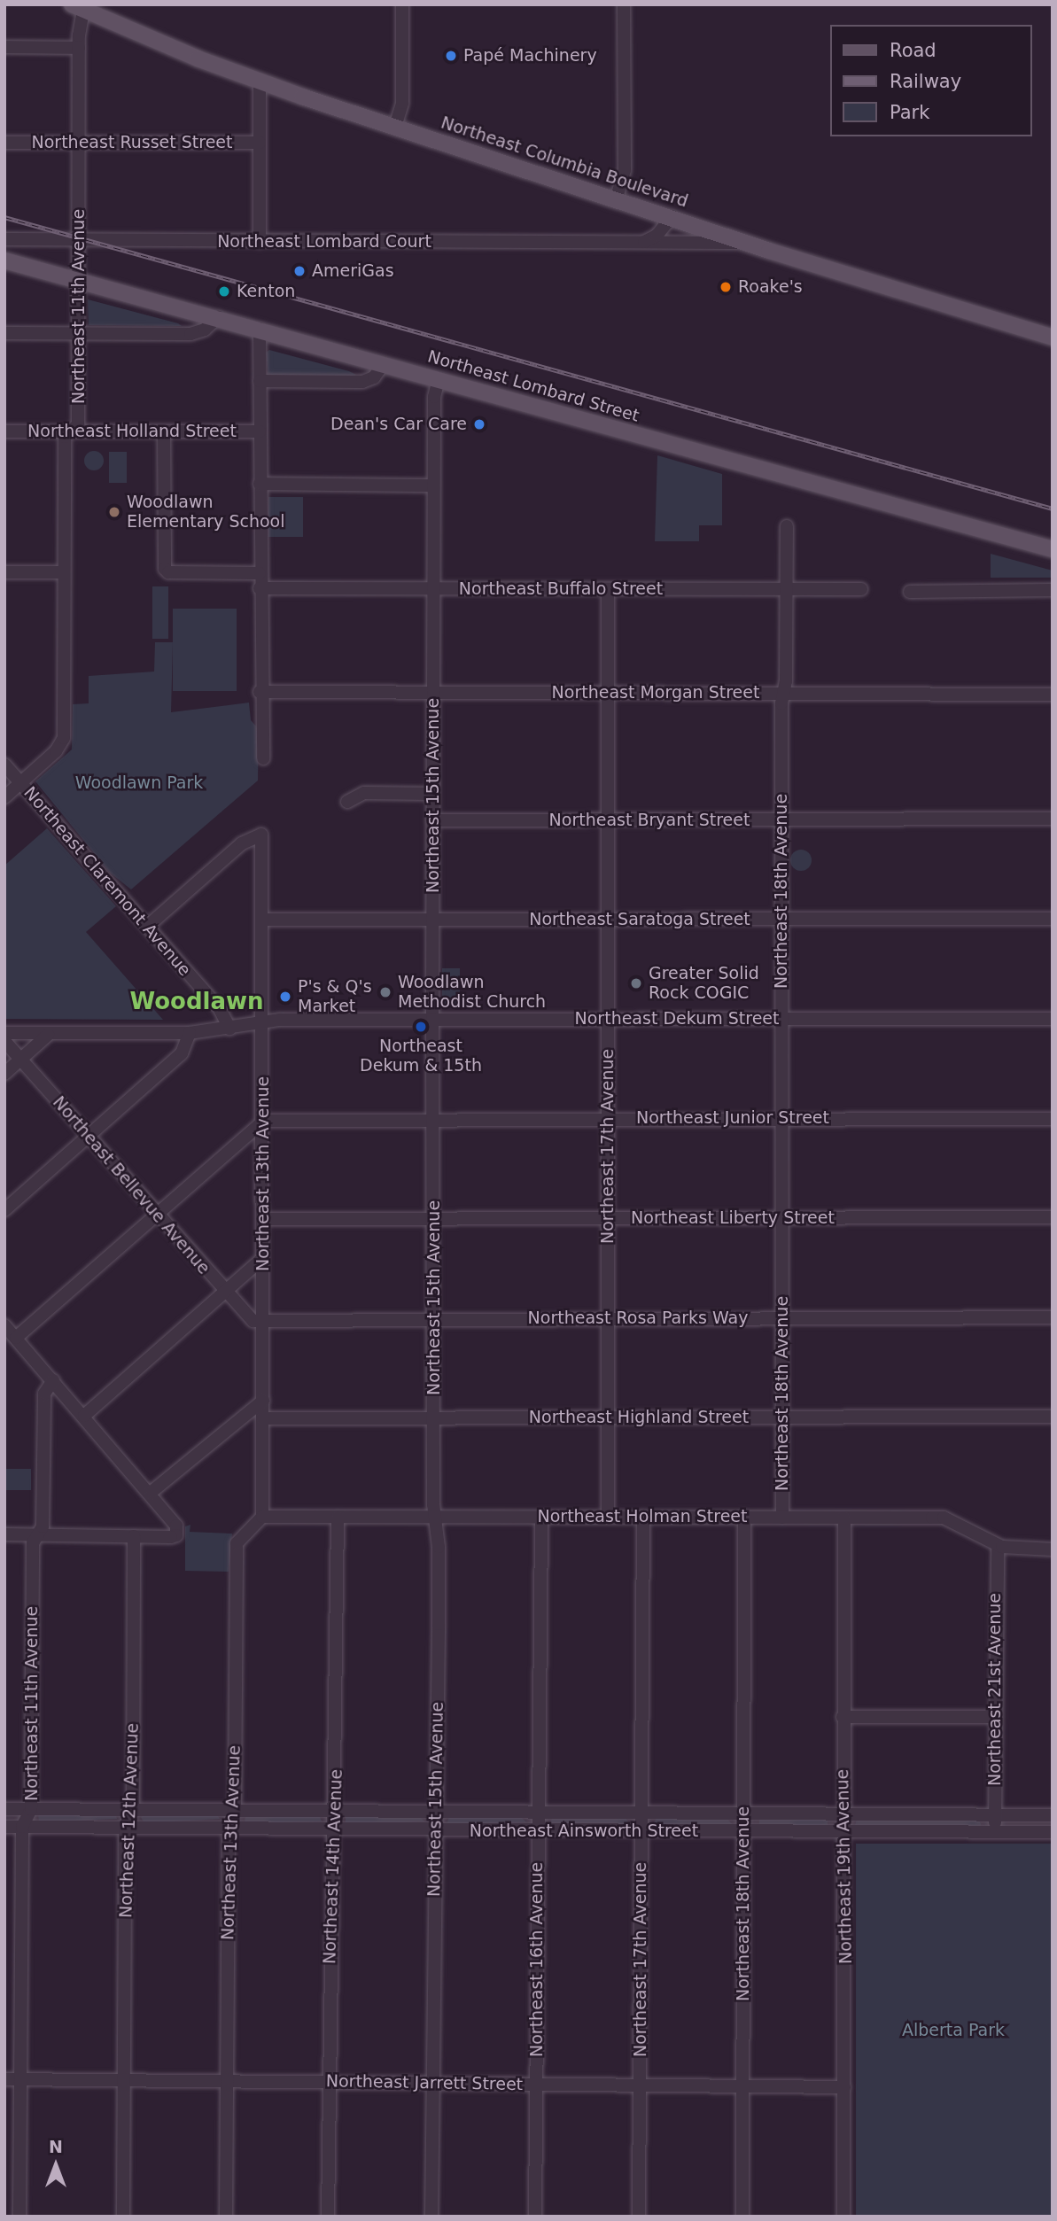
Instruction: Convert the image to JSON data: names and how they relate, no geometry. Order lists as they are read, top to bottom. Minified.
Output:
{"streets":{"main road":["Northeast Columbia Boulevard","Northeast Lombard Street"],"street":["Northeast Russet Street","Northeast Lombard Court","Northeast 11th Avenue","Northeast Holland Street","Northeast Buffalo Street","Northeast Morgan Street","Northeast 15th Avenue","Northeast Bryant Street","Northeast Claremont Avenue","Northeast 18th Avenue","Northeast Saratoga Street","Northeast Dekum Street","Northeast Junior Street","Northeast 17th Avenue","Northeast 13th Avenue","Northeast Bellevue Avenue","Northeast Liberty Street","Northeast Rosa Parks Way","Northeast Highland Street","Northeast Holman Street","Northeast 21st Avenue","Northeast 12th Avenue","Northeast Ainsworth Street","Northeast 14th Avenue","Northeast 19th Avenue","Northeast 16th Avenue","Northeast Jarrett Street"]},"crossings":[["Northeast Russet Street","Northeast 11th Avenue"],["Northeast Columbia Boulevard","Northeast Lombard Court"],["Northeast Columbia Boulevard","Northeast 11th Avenue"],["Northeast Lombard Court","Northeast 11th Avenue"],["Northeast 11th Avenue","Northeast Lombard Street"],["Northeast 11th Avenue","Northeast Holland Street"],["Northeast 11th Avenue","Northeast Claremont Avenue"],["Northeast 11th Avenue","Northeast Ainsworth Street"],["Northeast 11th Avenue","Northeast Jarrett Street"],["Northeast Lombard Street","Northeast 15th Avenue"],["Northeast Buffalo Street","Northeast 15th Avenue"],["Northeast Buffalo Street","Northeast 18th Avenue"],["Northeast Buffalo Street","Northeast 17th Avenue"],["Northeast Morgan Street","Northeast 15th Avenue"],["Northeast Morgan Street","Northeast 18th Avenue"],["Northeast Morgan Street","Northeast 17th Avenue"],["Northeast 15th Avenue","Northeast Bryant Street"],["Northeast 15th Avenue","Northeast Saratoga Street"],["Northeast 15th Avenue","Northeast Dekum Street"],["Northeast 15th Avenue","Northeast Junior Street"],["Northeast 15th Avenue","Northeast Liberty Street"],["Northeast 15th Avenue","Northeast Rosa Parks Way"],["Northeast 15th Avenue","Northeast Highland Street"],["Northeast 15th Avenue","Northeast Holman Street"],["Northeast 15th Avenue","Northeast Ainsworth Street"],["Northeast 15th Avenue","Northeast Jarrett Street"],["Northeast Bryant Street","Northeast 18th Avenue"],["Northeast Bryant Street","Northeast 17th Avenue"],["Northeast Claremont Avenue","Northeast Dekum Street"],["Northeast Claremont Avenue","Northeast 13th Avenue"],["Northeast 18th Avenue","Northeast Saratoga Street"],["Northeast 18th Avenue","Northeast Dekum Street"],["Northeast 18th Avenue","Northeast Junior Street"],["Northeast 18th Avenue","Northeast Liberty Street"],["Northeast 18th Avenue","Northeast Rosa Parks Way"],["Northeast 18th Avenue","Northeast Highland Street"],["Northeast 18th Avenue","Northeast Holman Street"],["Northeast 18th Avenue","Northeast Ainsworth Street"],["Northeast 18th Avenue","Northeast Jarrett Street"],["Northeast Saratoga Street","Northeast 17th Avenue"],["Northeast Saratoga Street","Northeast 13th Avenue"],["Northeast Dekum Street","Northeast 17th Avenue"],["Northeast Dekum Street","Northeast 13th Avenue"],["Northeast Junior Street","Northeast 17th Avenue"],["Northeast Junior Street","Northeast 13th Avenue"],["Northeast 17th Avenue","Northeast Liberty Street"],["Northeast 17th Avenue","Northeast Rosa Parks Way"],["Northeast 17th Avenue","Northeast Highland Street"],["Northeast 17th Avenue","Northeast Holman Street"],["Northeast 17th Avenue","Northeast Ainsworth Street"],["Northeast 17th Avenue","Northeast Jarrett Street"],["Northeast 13th Avenue","Northeast Bellevue Avenue"],["Northeast 13th Avenue","Northeast Liberty Street"],["Northeast 13th Avenue","Northeast Rosa Parks Way"],["Northeast 13th Avenue","Northeast Highland Street"],["Northeast 13th Avenue","Northeast Holman Street"],["Northeast 13th Avenue","Northeast Ainsworth Street"],["Northeast 13th Avenue","Northeast Jarrett Street"],["Northeast Bellevue Avenue","Northeast Rosa Parks Way"],["Northeast Holman Street","Northeast 21st Avenue"],["Northeast Holman Street","Northeast 14th Avenue"],["Northeast Holman Street","Northeast 19th Avenue"],["Northeast Holman Street","Northeast 16th Avenue"],["Northeast 21st Avenue","Northeast Ainsworth Street"],["Northeast 12th Avenue","Northeast Ainsworth Street"],["Northeast 12th Avenue","Northeast Jarrett Street"],["Northeast Ainsworth Street","Northeast 14th Avenue"],["Northeast Ainsworth Street","Northeast 19th Avenue"],["Northeast Ainsworth Street","Northeast 16th Avenue"],["Northeast 14th Avenue","Northeast Jarrett Street"],["Northeast 19th Avenue","Northeast Jarrett Street"],["Northeast 16th Avenue","Northeast Jarrett Street"]],"districts":["Woodlawn"],"parks":["Woodlawn Park","Alberta Park"],"places":["Papé Machinery","AmeriGas","Roake's","Kenton","Dean's Car Care","Woodlawn Elementary School","Greater Solid Rock COGIC","Woodlawn Methodist Church","P's & Q's Market","Northeast Dekum & 15th"],"legend":["Road","Railway","Park"],"north":"top"}
